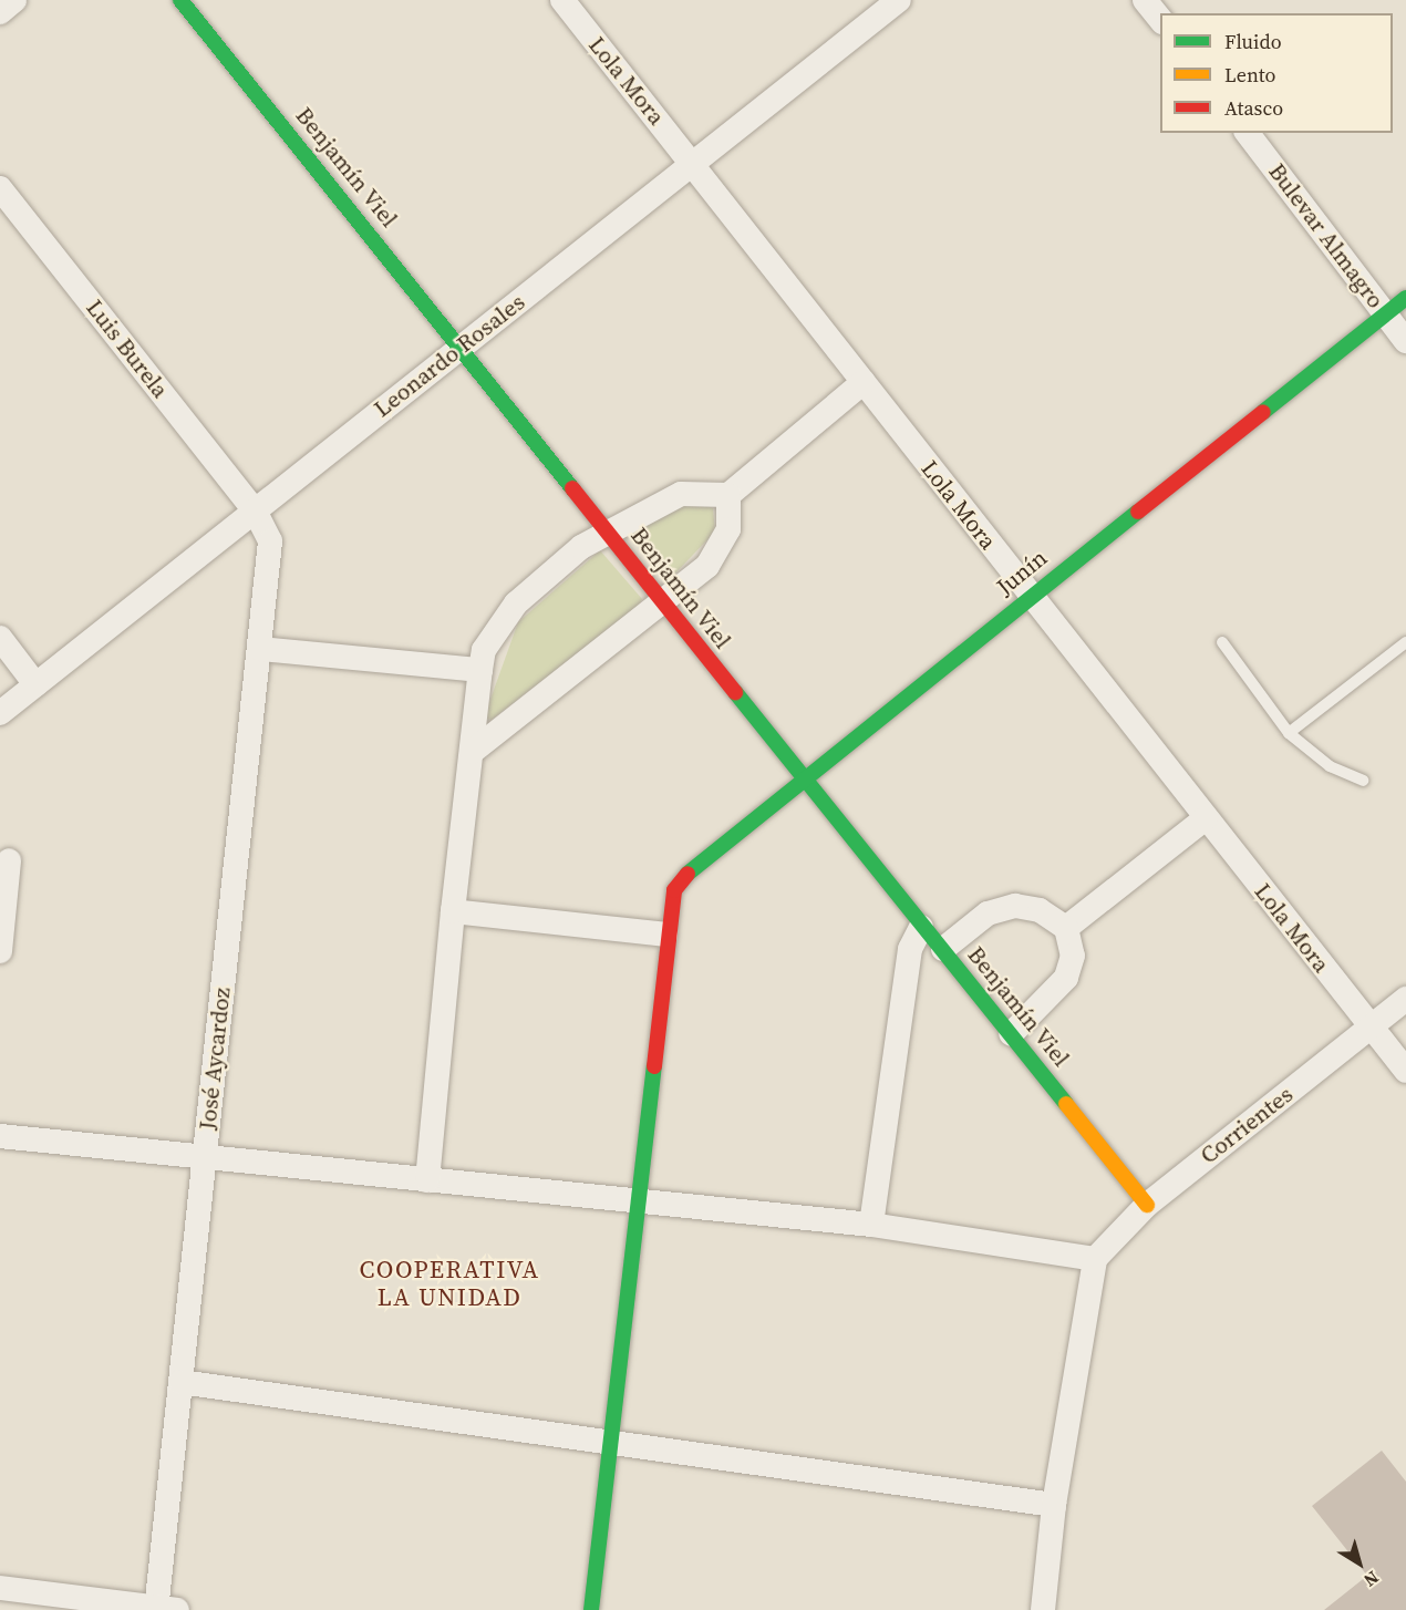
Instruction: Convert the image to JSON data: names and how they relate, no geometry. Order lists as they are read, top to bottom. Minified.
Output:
{"streets":{"street":["Lola Mora","Benjamín Viel","Bulevar Almagro","Luis Burela","Leonardo Rosales","Junín","José Aycardoz","Corrientes"]},"crossings":[["Lola Mora","Leonardo Rosales"],["Lola Mora","Junín"],["Lola Mora","Corrientes"],["Benjamín Viel","Leonardo Rosales"],["Benjamín Viel","Junín"],["Benjamín Viel","Corrientes"],["Bulevar Almagro","Junín"],["Luis Burela","Leonardo Rosales"],["Luis Burela","José Aycardoz"],["Leonardo Rosales","José Aycardoz"]],"districts":["COOPERATIVA LA UNIDAD"],"legend":["Fluido","Lento","Atasco"],"north":"bottom right"}
